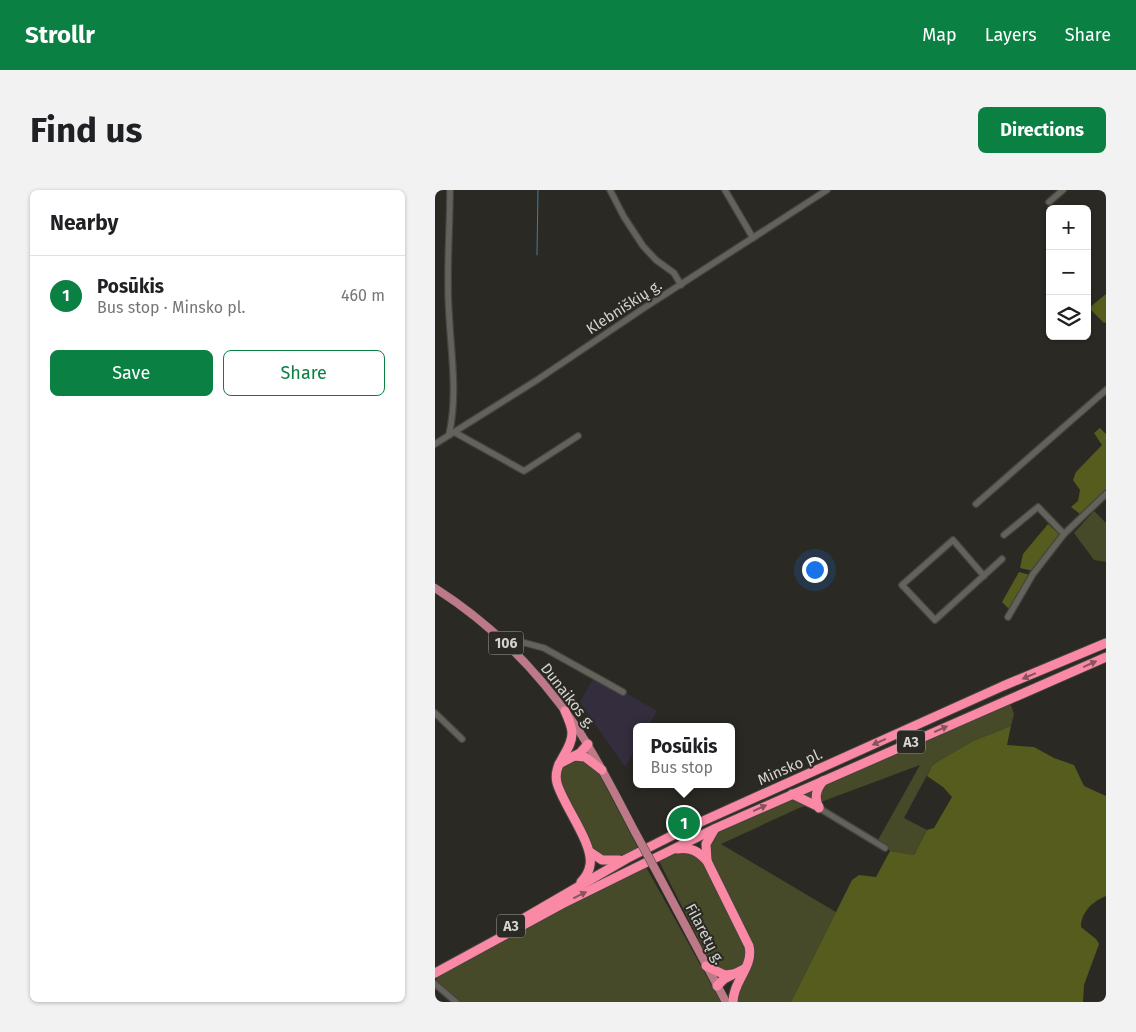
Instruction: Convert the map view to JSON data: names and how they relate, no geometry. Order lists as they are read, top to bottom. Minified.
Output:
{"streets":{"highway":["A3","Minsko pl."],"main road":["106","Dunaikos g.","Filaretų g."],"street":["Klebniškių g."]},"crossings":[["106","Dunaikos g."],["106","Filaretų g."]],"page":{"header":"Strollr","nav":["Map","Layers","Share"],"buttons":["Directions",["Save","Share"]],"title":"Find us","heading":"Nearby","map_buttons":["+","−"],"list":[{"mark":"1","name":"Posūkis","note":"Bus stop · Minsko pl.","value":"460 m"}],"popup":["Posūkis","Bus stop"],"pins":"1"}}
